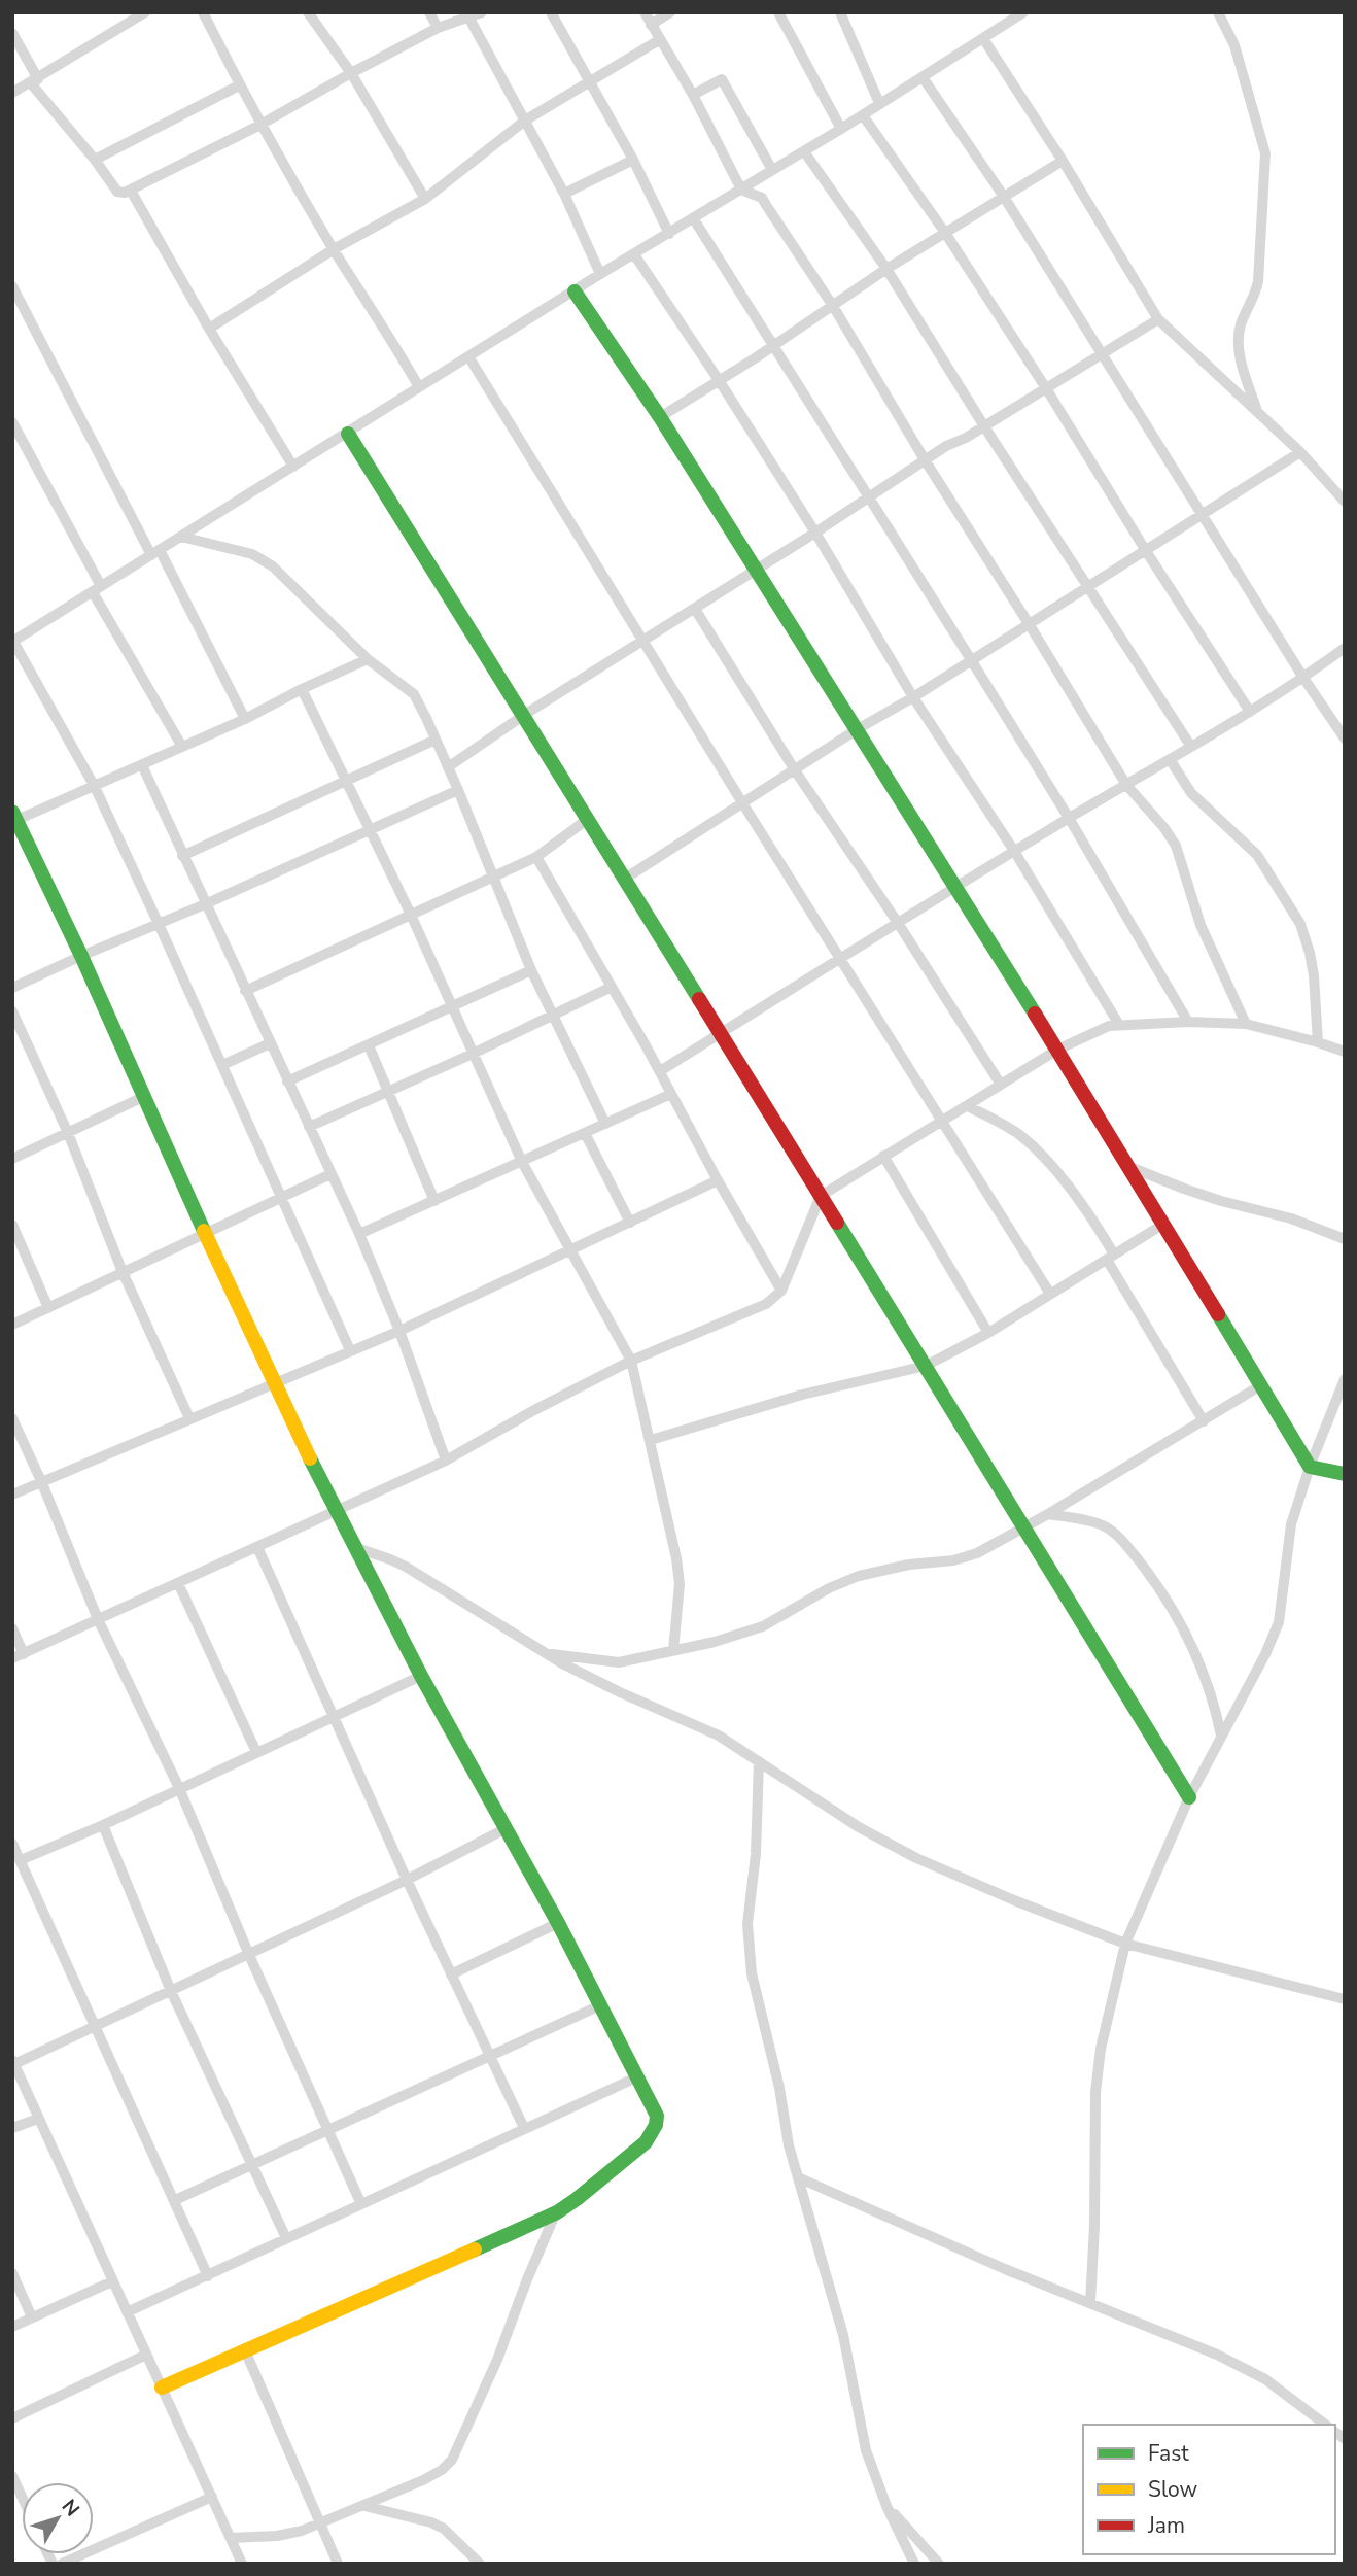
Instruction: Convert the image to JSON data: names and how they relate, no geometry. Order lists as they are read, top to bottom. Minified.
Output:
{"legend":["Fast","Slow","Jam"],"north":"top right"}
